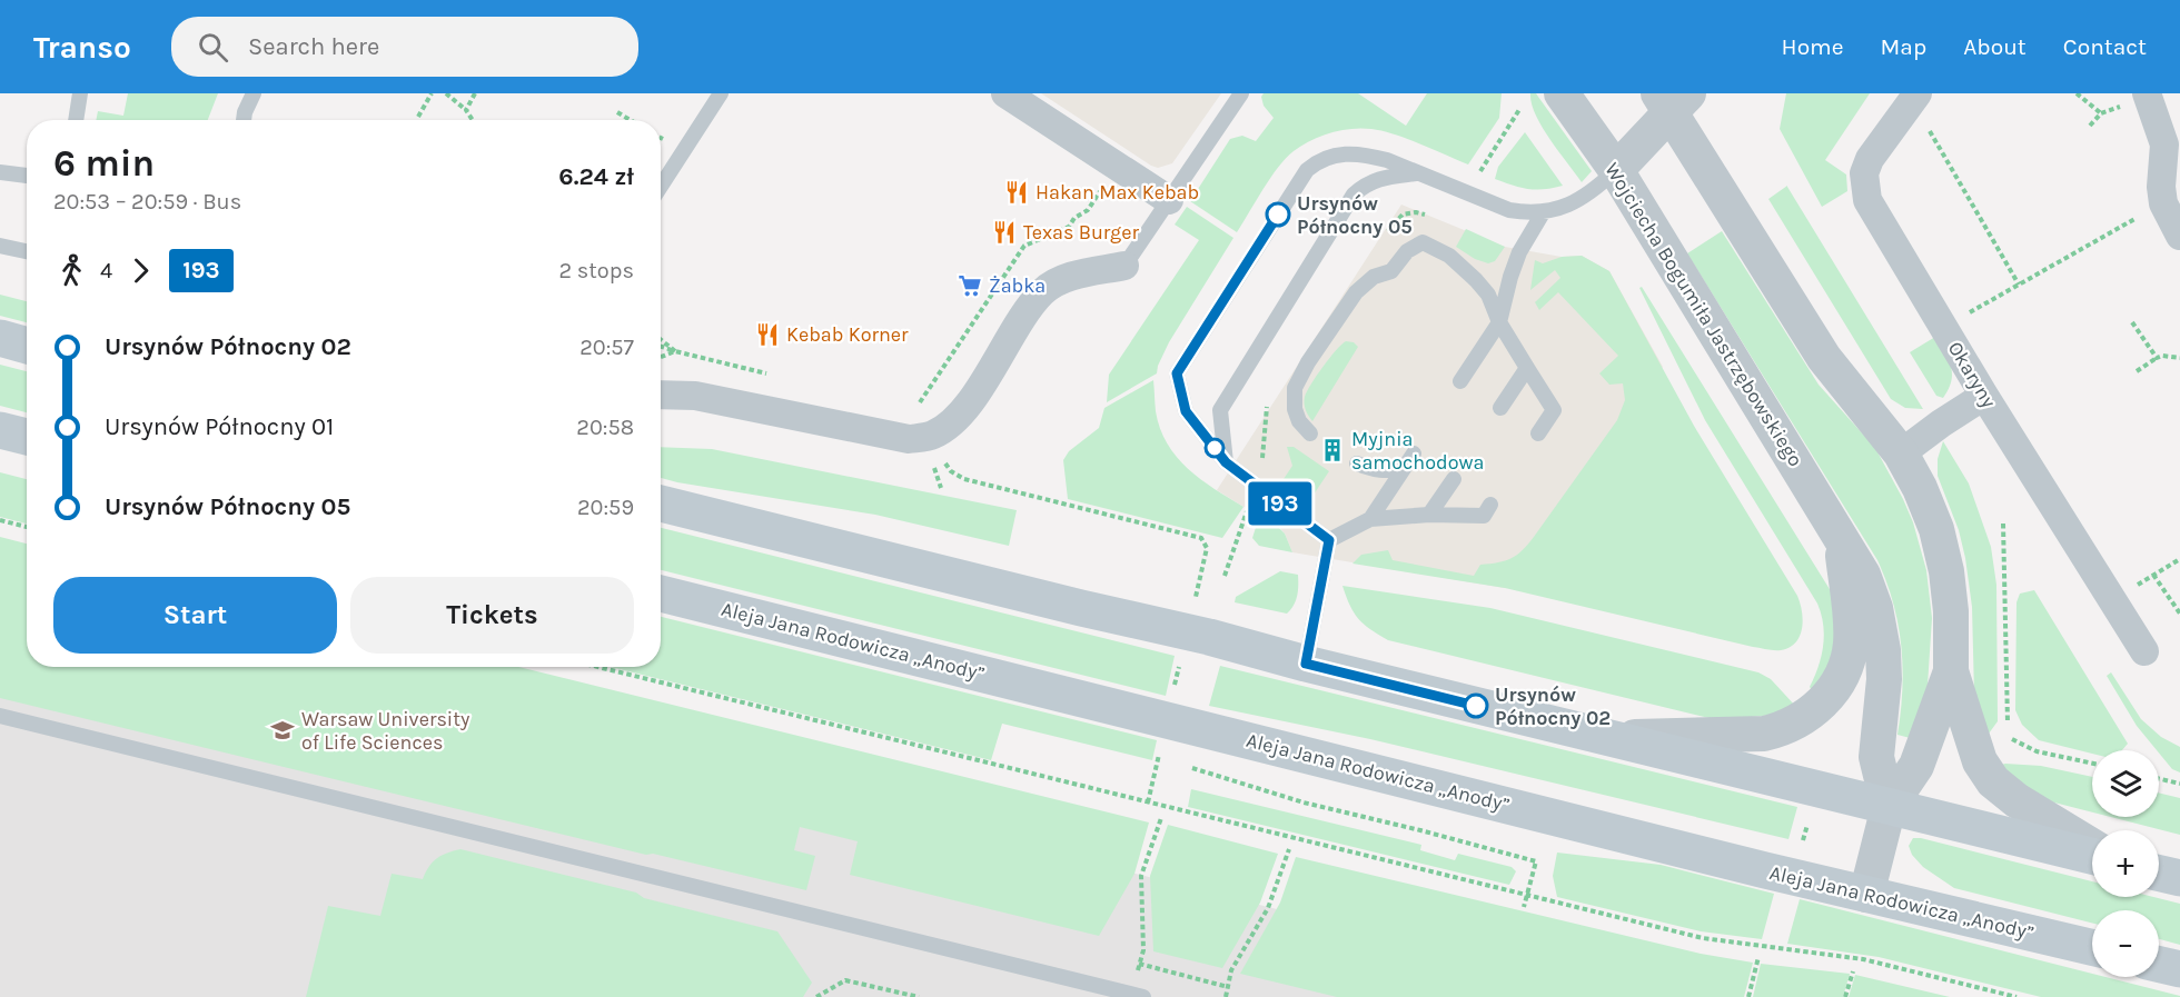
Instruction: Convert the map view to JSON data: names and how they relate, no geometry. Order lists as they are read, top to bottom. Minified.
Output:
{"streets":{"main road":["Aleja Jana Rodowicza „Anody”"],"street":["Wojciecha Bogumiła Jastrzębowskiego","Okaryny"]},"places":{"restaurant":["Hakan Max Kebab","Texas Burger","Kebab Korner"],"other":["Ursynów Północny 05","Ursynów Północny 02"],"supermarket":["Żabka"],"building":["Myjnia samochodowa"],"school or university":["Warsaw University of Life Sciences"]},"lines":["bus line 193"],"page":{"header":"Transo","search":"Search here","nav":["Home","Map","About","Contact"],"on_map":"193","heading":["6 min","20:53 – 20:59 · Bus","6.24 zł"],"legs":["4","193","2 stops"],"list":[{"name":"Ursynów Północny 02","value":"20:57"},{"name":"Ursynów Północny 01","value":"20:58"},{"name":"Ursynów Północny 05","value":"20:59"}],"buttons":["Start","Tickets"],"map_buttons":["+","−"]}}
